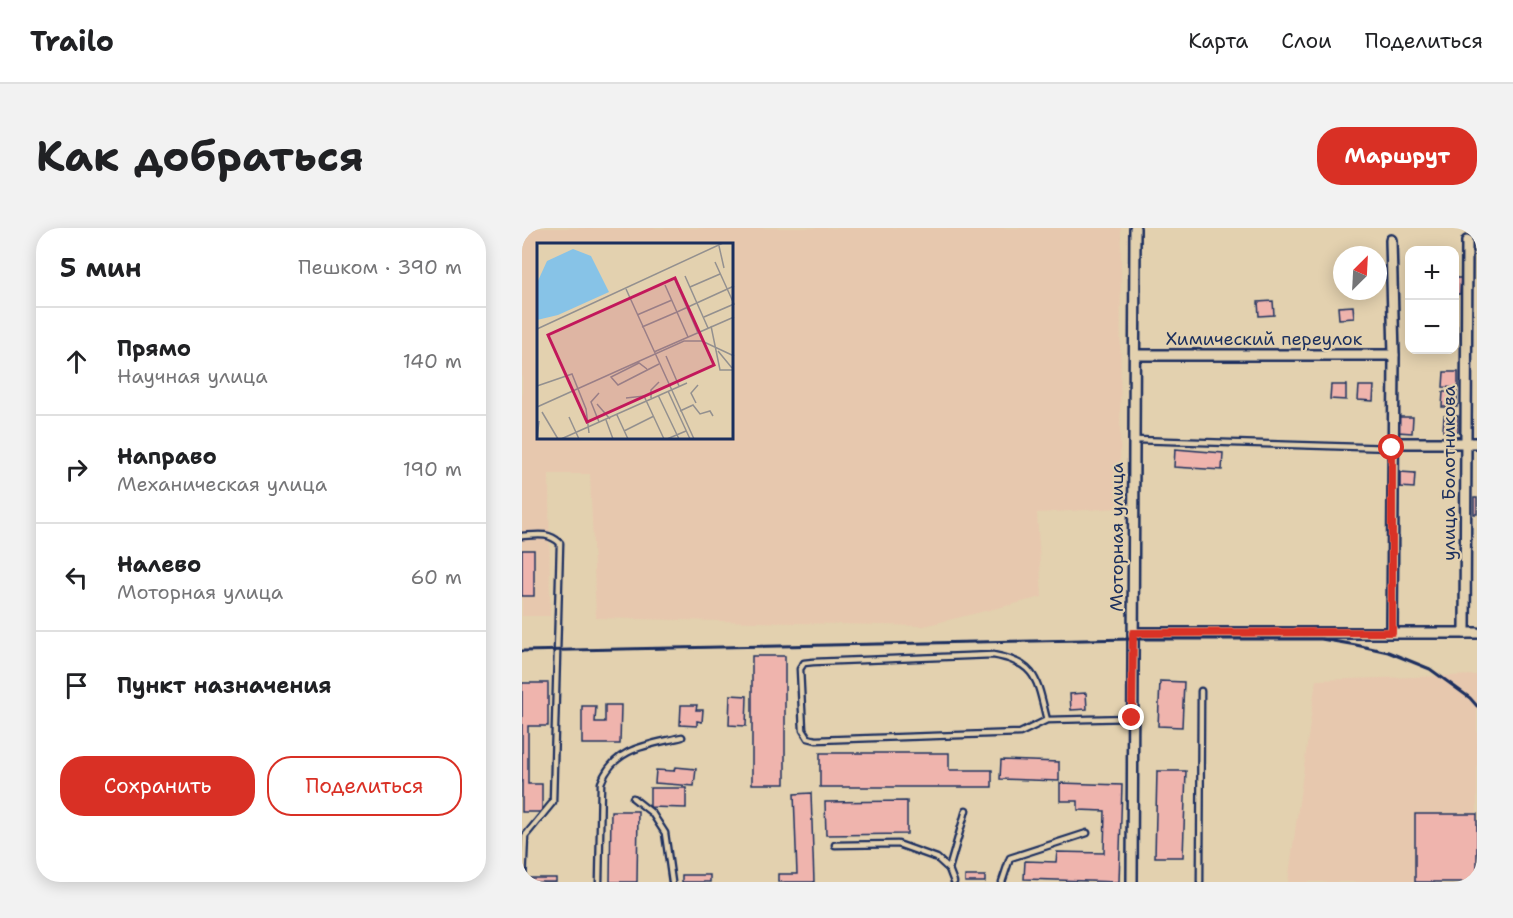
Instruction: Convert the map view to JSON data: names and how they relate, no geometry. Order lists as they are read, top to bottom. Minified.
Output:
{"streets":{"street":["Химический переулок","улица Болотникова","Моторная улица"]},"crossings":[["Химический переулок","Моторная улица"]],"north":"top right","page":{"header":"Trailo","nav":["Карта","Слои","Поделиться"],"buttons":["Маршрут",["Сохранить","Поделиться"]],"title":"Как добраться","heading":["5 мин","Пешком · 390 m"],"map_buttons":["+","−"],"list":[["Прямо","Научная улица","140 m"],["Направо","Механическая улица","190 m"],["Налево","Моторная улица","60 m"],"Пункт назначения"]}}
